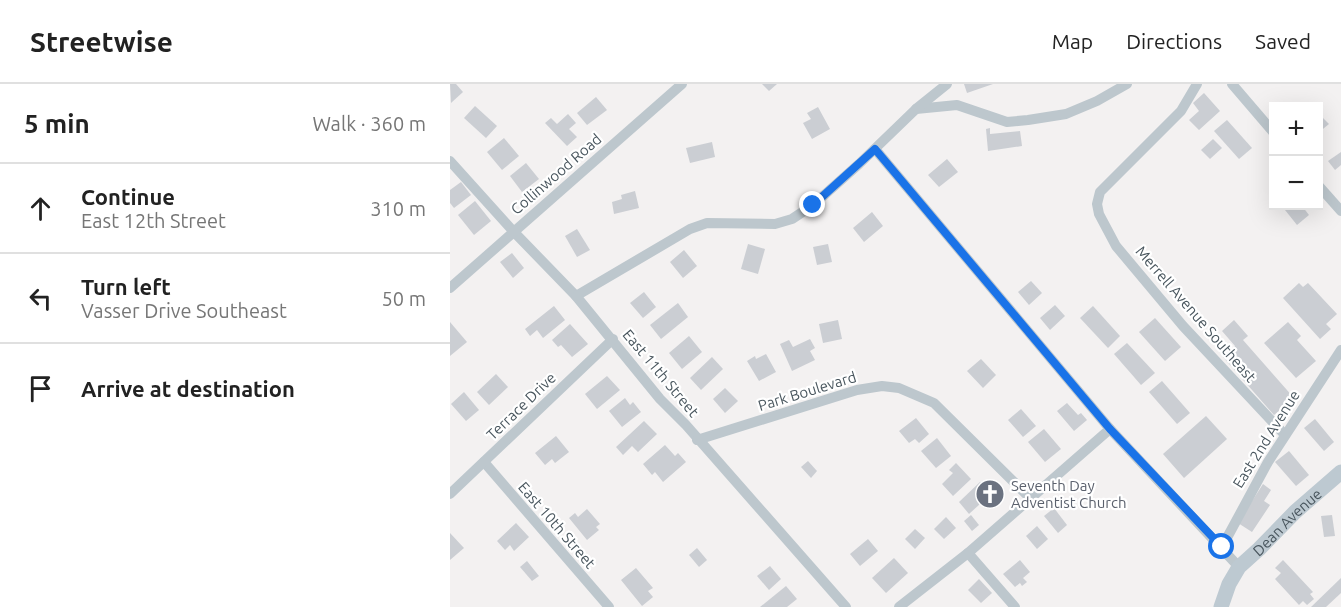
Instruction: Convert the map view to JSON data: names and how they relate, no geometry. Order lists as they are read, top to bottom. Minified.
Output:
{"streets":{"main road":["Dean Avenue"],"street":["Collinwood Road","Merrell Avenue Southeast","East 11th Street","Park Boulevard","Terrace Drive","East 2nd Avenue","East 10th Street"]},"crossings":[["Collinwood Road","East 11th Street"],["Merrell Avenue Southeast","East 2nd Avenue"],["East 11th Street","Park Boulevard"],["East 11th Street","Terrace Drive"],["Terrace Drive","East 10th Street"]],"places":{"church":["Seventh Day Adventist Church"]},"page":{"header":"Streetwise","nav":["Map","Directions","Saved"],"heading":["5 min","Walk · 360 m"],"map_buttons":["+","−"],"list":[["Continue","East 12th Street","310 m"],["Turn left","Vasser Drive Southeast","50 m"],"Arrive at destination"]}}
